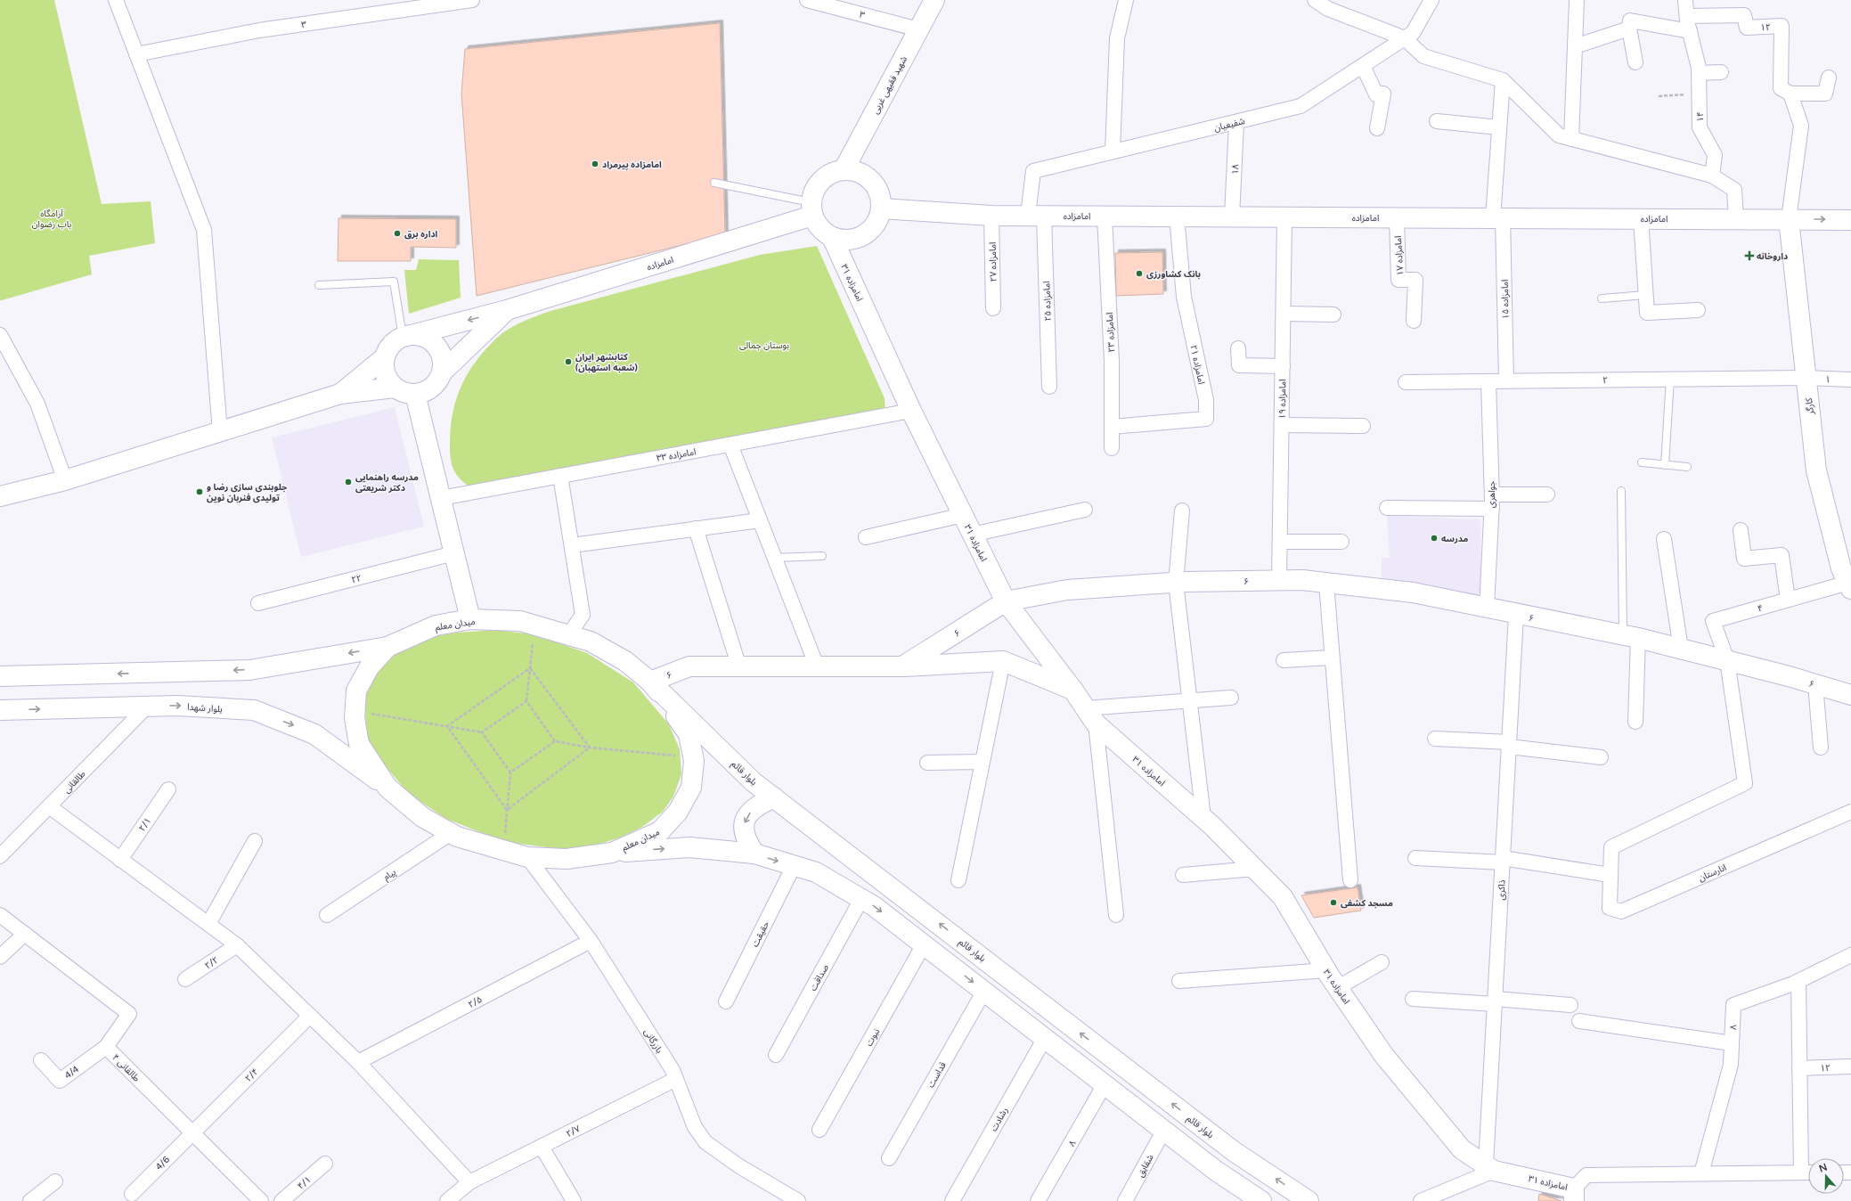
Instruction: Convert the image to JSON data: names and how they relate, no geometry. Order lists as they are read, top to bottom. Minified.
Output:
{"streets":{"main road":["شهید فقیهی غربی","امامزاده","امامزاده ۳۱","کارگر","۶","میدان معلم","بلوار شهدا","بلوار قائم"],"street":["۳","۱۲","۱۴","شفیعیان","۱۸","امامزاده ۱۷","امامزاده ۲۷","امامزاده ۱۵","امامزاده ۲۵","امامزاده ۲۳","امامزاده ۲۱","۱","۲","امامزاده ۱۹","امامزاده ۳۳","جواهری","۲۲","۴","طالقانی","۲/۱","انارستان","پیام","ذاکری","حقیقت","۲/۲","صداقت","۲/۵","۸","نبوت","بازرگانی","طالقانی ۴","4/4","۲/۴","قداست","رشادت","۲/۷","4/6","شقایق","۴/۱"]},"crossings":[["۳","شهید فقیهی غربی"],["۱۲","۱۴"],["۱۲","امامزاده"],["۱۲","کارگر"],["شهید فقیهی غربی","امامزاده"],["شهید فقیهی غربی","امامزاده ۳۱"],["شفیعیان","۱۸"],["شفیعیان","امامزاده"],["شفیعیان","امامزاده ۲۵"],["۱۸","امامزاده"],["امامزاده","امامزاده ۱۷"],["امامزاده","امامزاده ۲۷"],["امامزاده","امامزاده ۳۱"],["امامزاده","امامزاده ۱۵"],["امامزاده","امامزاده ۲۵"],["امامزاده","امامزاده ۲۳"],["امامزاده","امامزاده ۲۱"],["امامزاده","امامزاده ۱۹"],["امامزاده","کارگر"],["امامزاده ۳۱","امامزاده ۳۳"],["امامزاده ۳۱","۶"],["امامزاده ۳۱","ذاکری"],["امامزاده ۱۵","۲"],["امامزاده ۲۳","امامزاده ۲۱"],["۱","۲"],["۱","کارگر"],["۲","کارگر"],["۲","جواهری"],["امامزاده ۱۹","۶"],["کارگر","۴"],["جواهری","۶"],["۶","۴"],["۶","میدان معلم"],["۶","بلوار قائم"],["۶","ذاکری"],["میدان معلم","بلوار شهدا"],["میدان معلم","بلوار قائم"],["میدان معلم","پیام"],["میدان معلم","بازرگانی"],["بلوار شهدا","طالقانی"],["۲/۵","بازرگانی"],["بازرگانی","۲/۷"],["طالقانی ۴","4/4"],["طالقانی ۴","۲/۴"],["طالقانی ۴","4/6"],["۲/۴","4/6"]],"parks":["آرامگاه باب رضوان","بوستان جمالی"],"places":{"other":["امامزاده پیرمراد","اداره برق","بانک کشاورزی","کتابشهر ایران (شعبه استهبان)","مدرسه راهنمایی دکتر شریعتی","جلوبندی سازی رضا و تولیدی فنربان نوین","مدرسه","مسجد کشفی"],"health":["داروخانه"]},"north":"top"}
